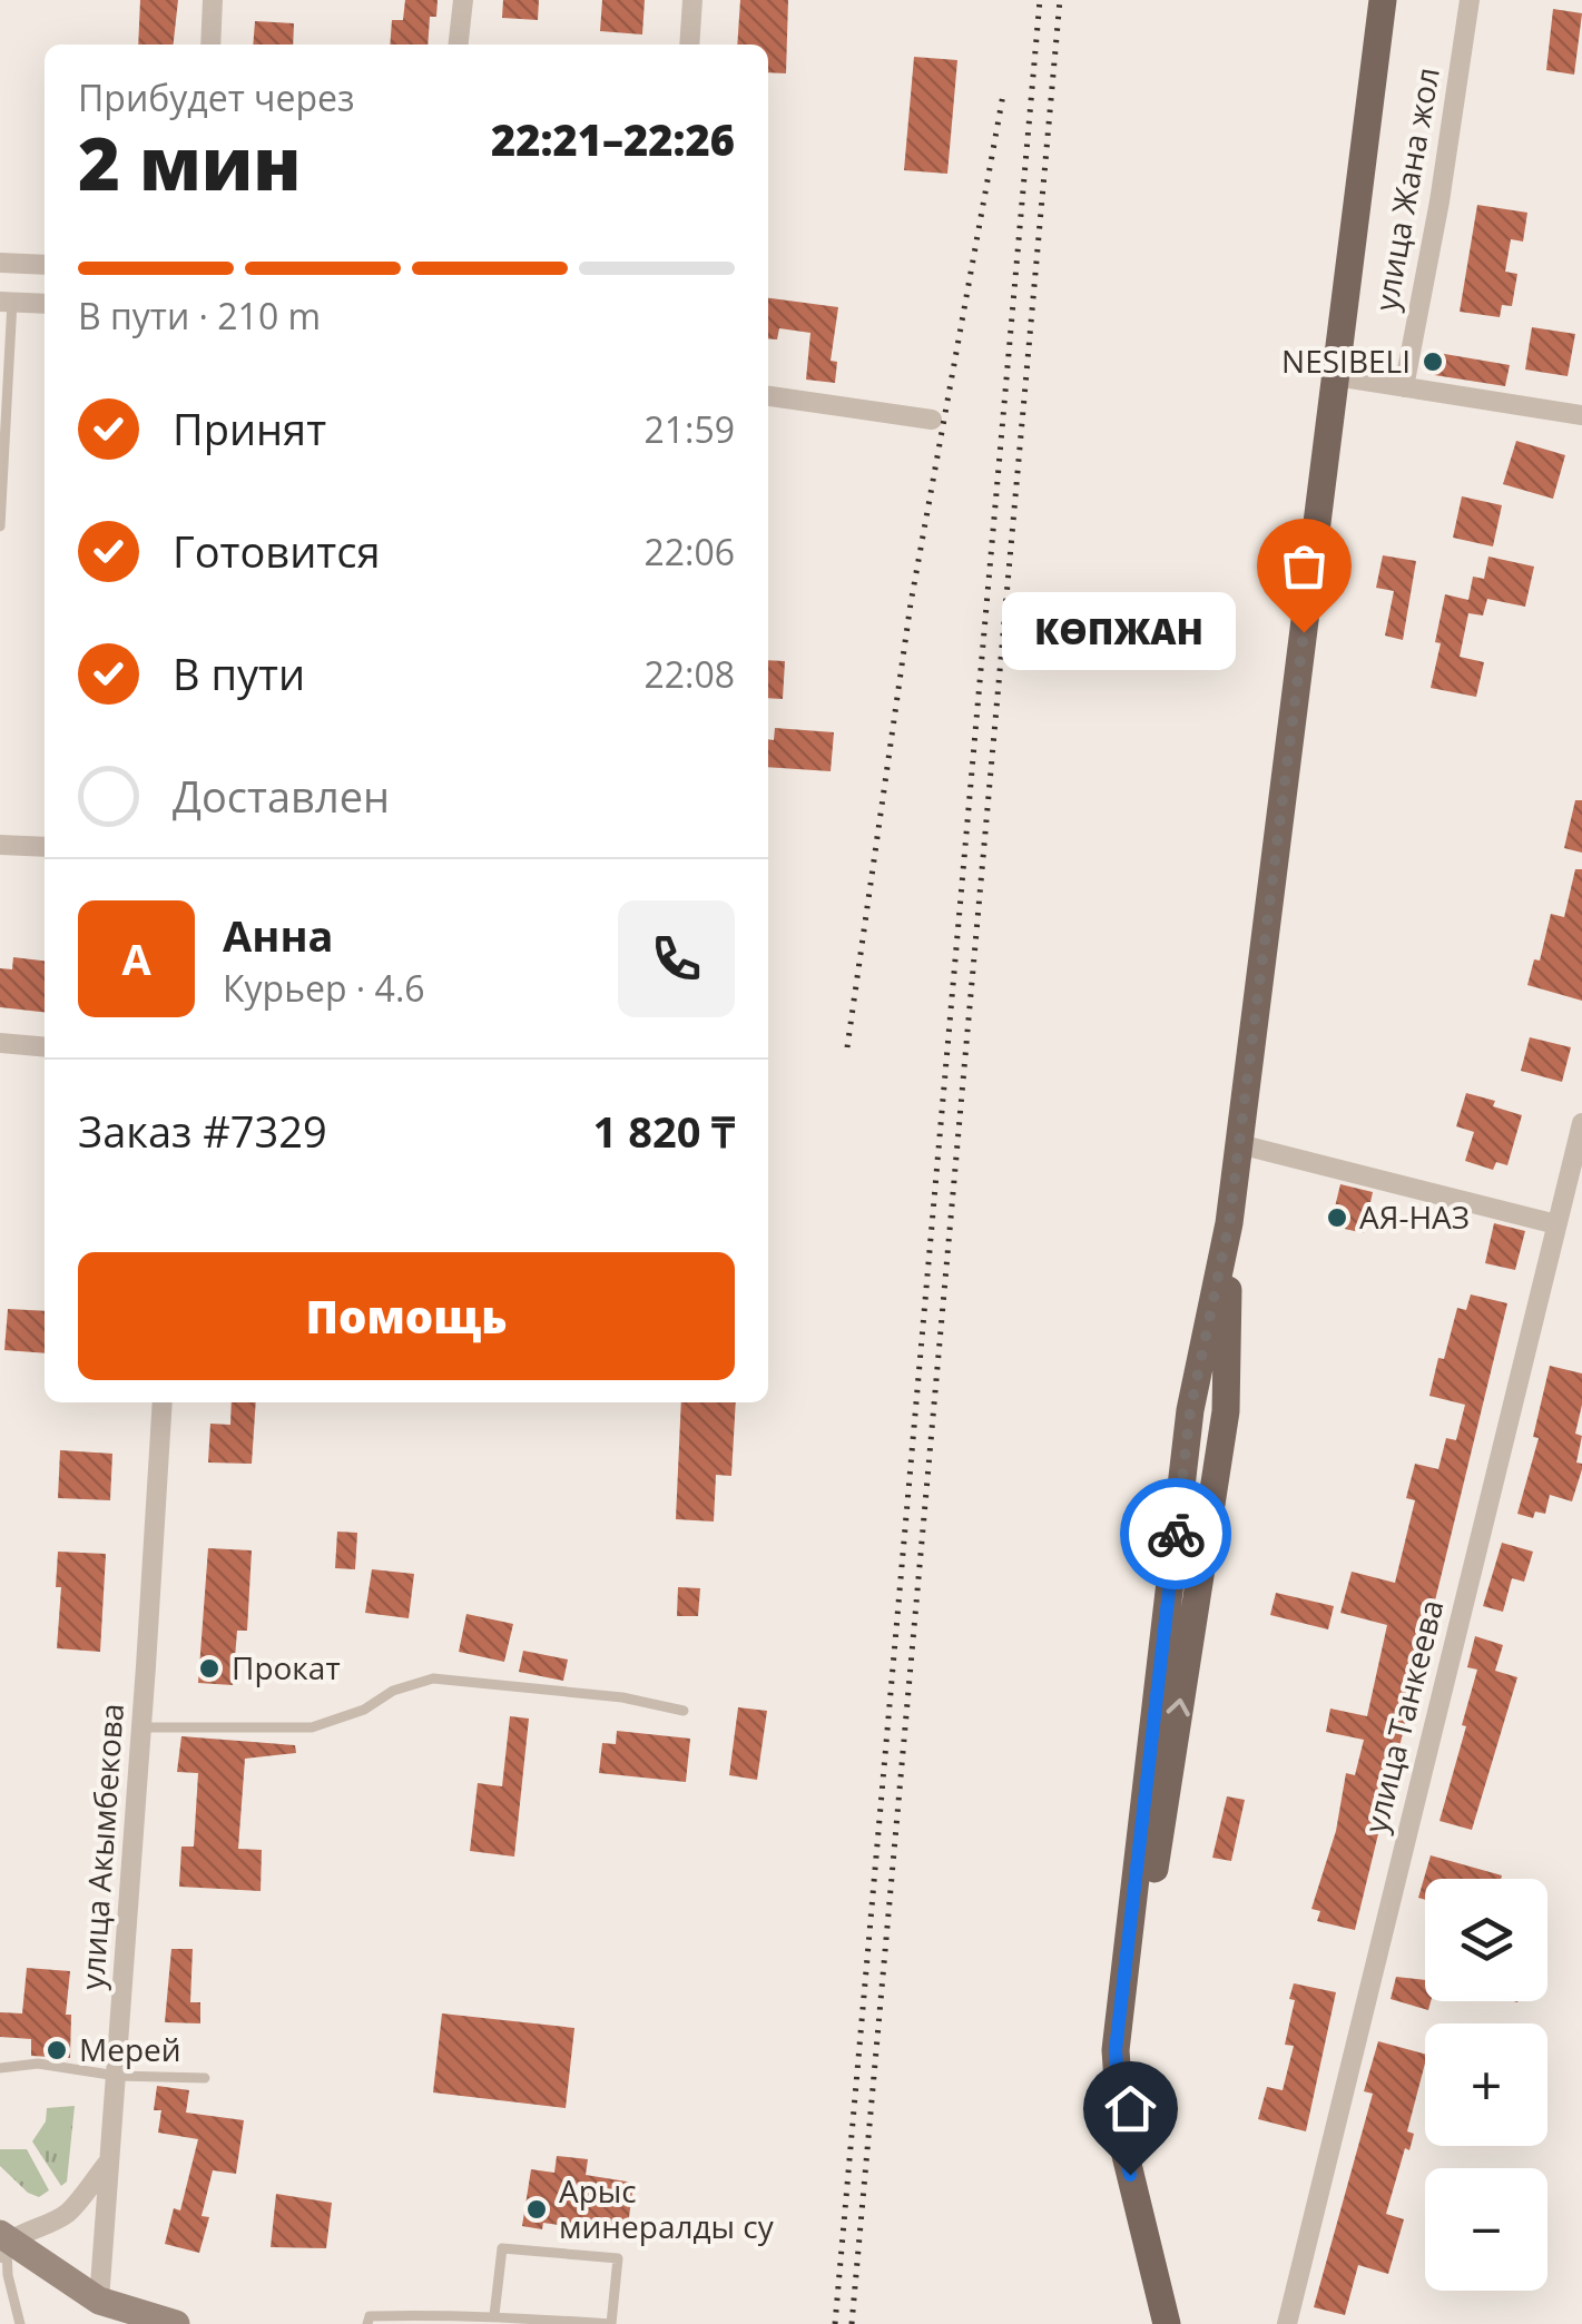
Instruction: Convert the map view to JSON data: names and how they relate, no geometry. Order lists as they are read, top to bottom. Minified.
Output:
{"streets":{"street":["улица Жана жол","улица Танкеева","улица Акымбекова"]},"places":["NESIBELI","КӨПЖАН","АЯ-НАЗ","Прокат","Мерей","Арыс минералды су"],"page":{"heading":["2 мин","Прибудет через","22:21–22:26"],"panel":["Анна","Курьер · 4.6","Заказ #7329","1 820 ₸"],"bar":"В пути · 210 m","list":[["Принят","21:59"],["Готовится","22:06"],["В пути","22:08"],"Доставлен"],"bubble":"КӨПЖАН","round":"А","buttons":"Помощь","map_buttons":["+","−"]}}
